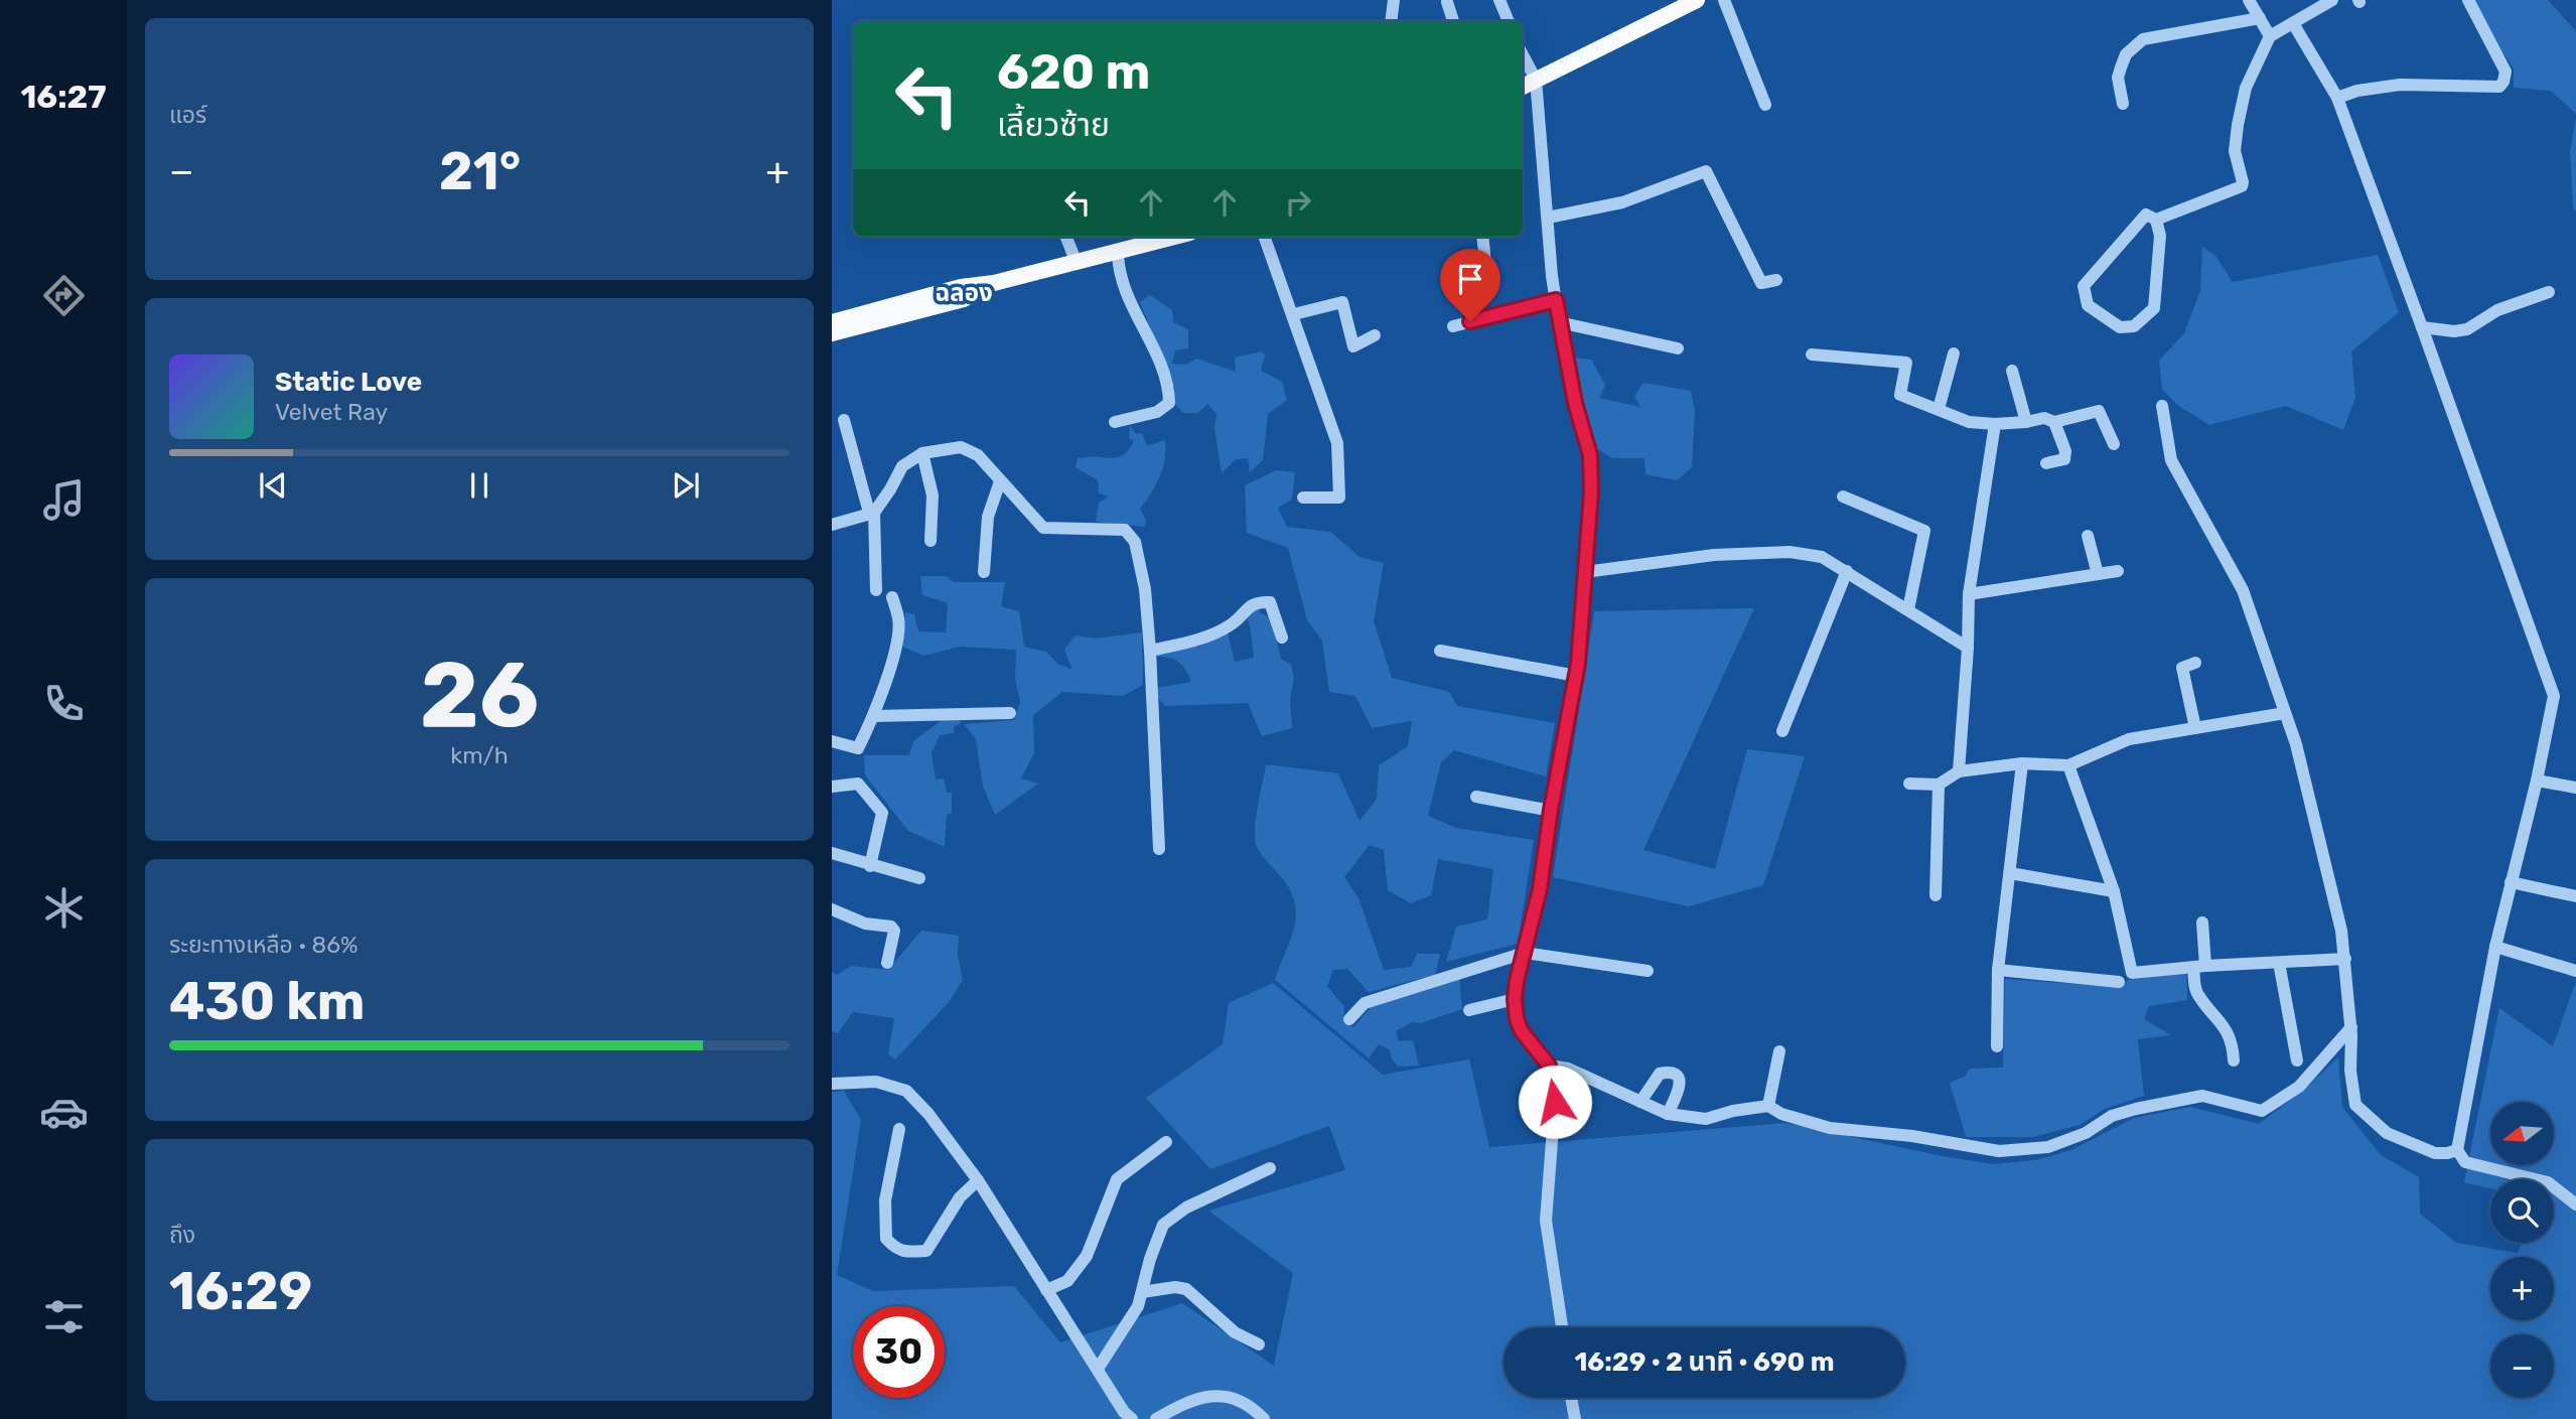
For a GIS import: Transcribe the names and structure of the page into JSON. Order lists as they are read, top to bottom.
{
  "districts": ["ฉลอง"],
  "north": "left",
  "page": {
    "tabs": "16:27",
    "tile": [
      "แอร์",
      ["26", "km/h"],
      ["ระยะทางเหลือ · 86%", "430 km"],
      ["ถึง", "16:29"]
    ],
    "turn": ["620 m", "เลี้ยวซ้าย"],
    "heat": ["−", "21°", "+"],
    "song": ["Static Love", "Velvet Ray"],
    "map_buttons": ["+", "−"],
    "limit": "30",
    "trip": "16:29 · 2 นาที · 690 m"
  }
}
